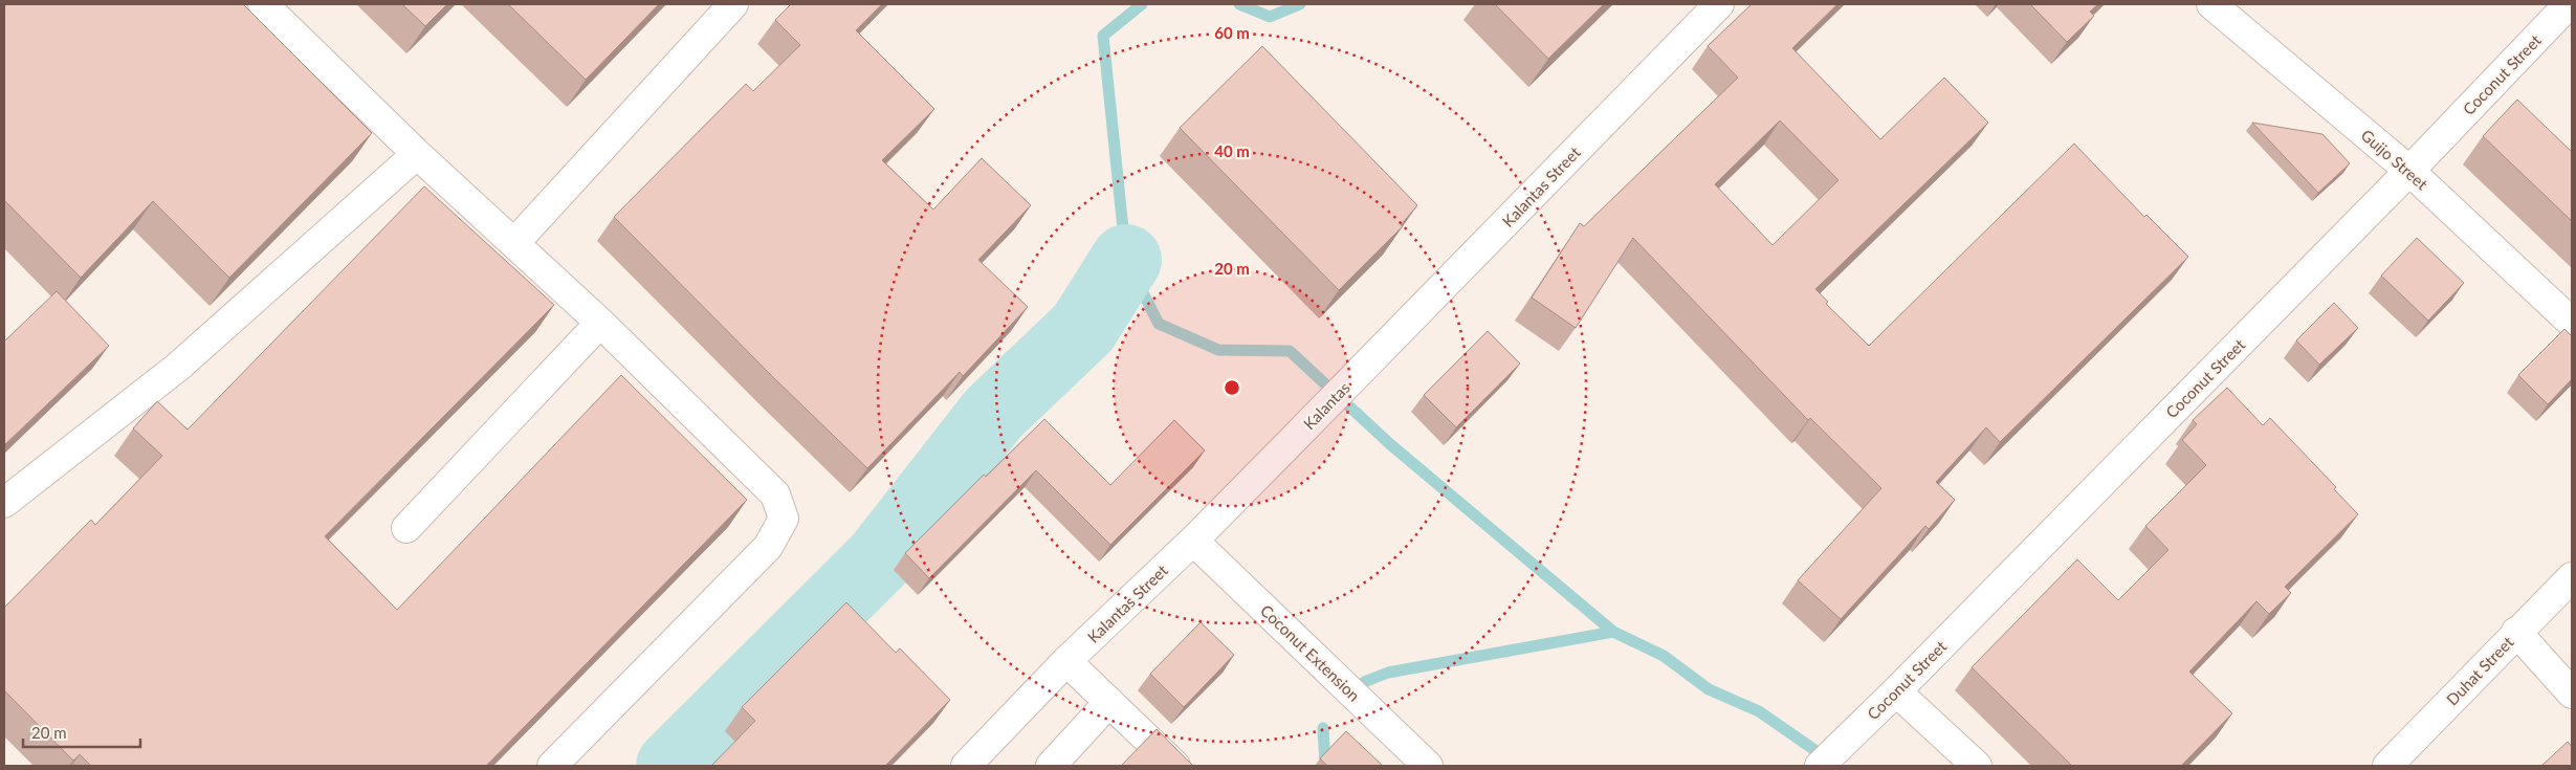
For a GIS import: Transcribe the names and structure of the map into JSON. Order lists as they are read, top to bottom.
{
  "streets": {
    "street": [
      "Coconut Street",
      "Guijo Street",
      "Kalantas Street",
      "Kalantas",
      "Coconut Extension",
      "Duhat Street"
    ]
  },
  "crossings": [
    ["Coconut Street", "Guijo Street"],
    ["Kalantas Street", "Kalantas"],
    ["Kalantas Street", "Coconut Extension"]
  ],
  "scale_bar": "20 m",
  "rings": ["60 m", "40 m", "20 m"]
}
